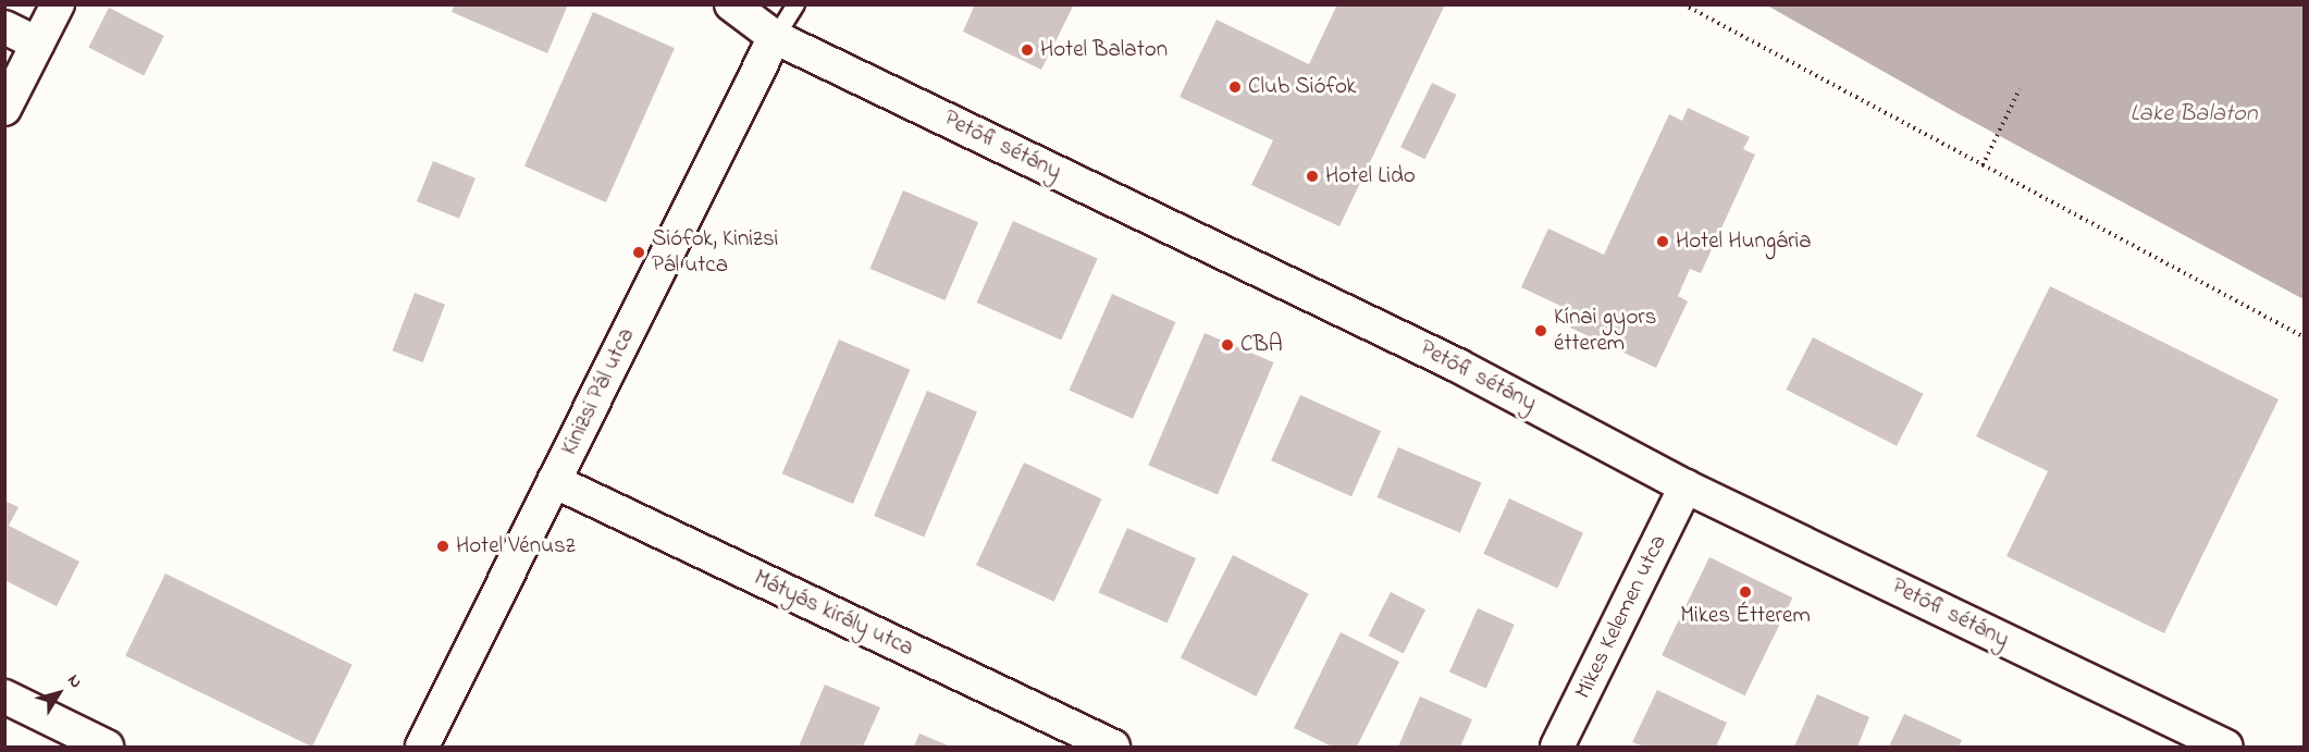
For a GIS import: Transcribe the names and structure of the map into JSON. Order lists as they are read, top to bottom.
{
  "streets": {
    "street": [
      "Petőfi sétány",
      "Kinizsi Pál utca",
      "Mátyás király utca",
      "Mikes Kelemen utca"
    ]
  },
  "crossings": [
    ["Petőfi sétány", "Kinizsi Pál utca"],
    ["Petőfi sétány", "Mikes Kelemen utca"],
    ["Kinizsi Pál utca", "Mátyás király utca"]
  ],
  "water": ["Lake Balaton"],
  "places": [
    "Hotel Balaton",
    "Club Siófok",
    "Hotel Lido",
    "Hotel Hungária",
    "Siófok, Kinizsi Pál utca",
    "Kínai gyors étterem",
    "CBA",
    "Hotel Vénusz",
    "Mikes Étterem"
  ],
  "north": "top right"
}
